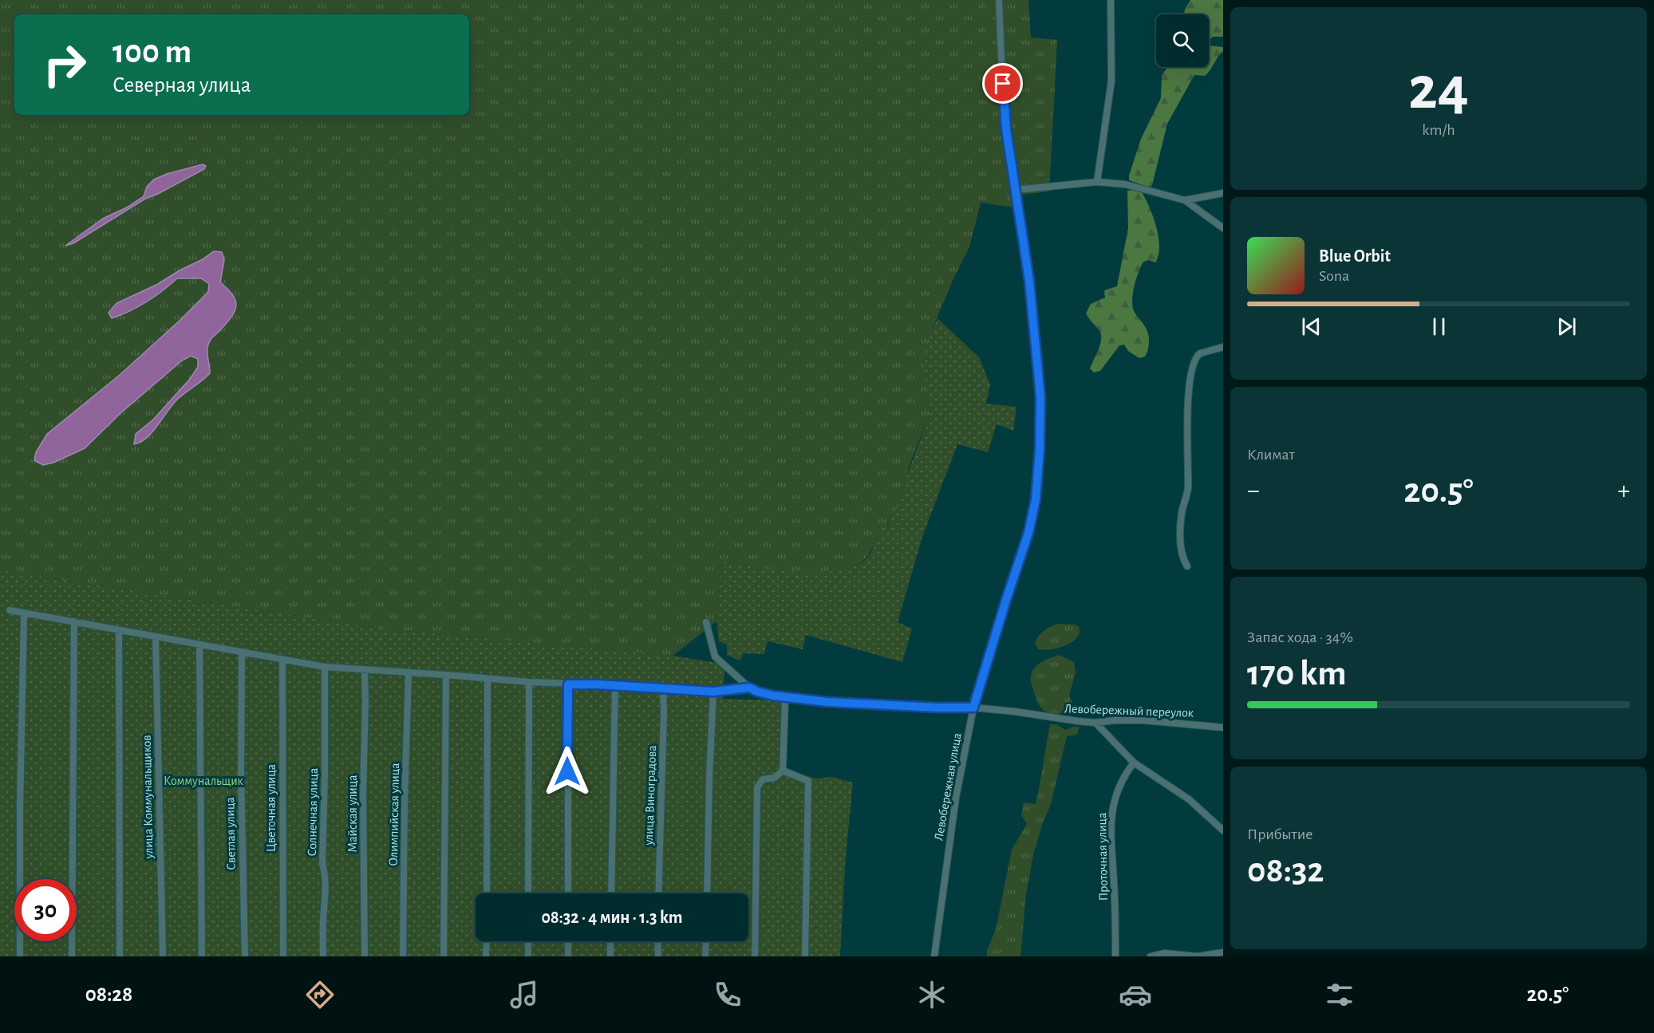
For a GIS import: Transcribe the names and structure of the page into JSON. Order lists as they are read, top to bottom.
{
  "streets": {
    "street": [
      "Левобережный переулок",
      "Левобережная улица",
      "улица Виноградова",
      "улица Коммунальщиков",
      "Цветочная улица",
      "Солнечная улица",
      "Майская улица",
      "Олимпийская улица",
      "Светлая улица",
      "Проточная улица"
    ]
  },
  "crossings": [
    ["Левобережный переулок", "Левобережная улица"]
  ],
  "parks": ["Коммунальщик"],
  "page": {
    "tile": [
      ["24", "km/h"],
      "Климат",
      ["Запас хода · 34%", "170 km"],
      ["Прибытие", "08:32"]
    ],
    "turn": ["100 m", "Северная улица"],
    "song": ["Blue Orbit", "Sona"],
    "heat": ["−", "20.5°", "+"],
    "limit": "30",
    "trip": "08:32 · 4 мин · 1.3 km",
    "tabs": ["08:28", "20.5°"]
  }
}
